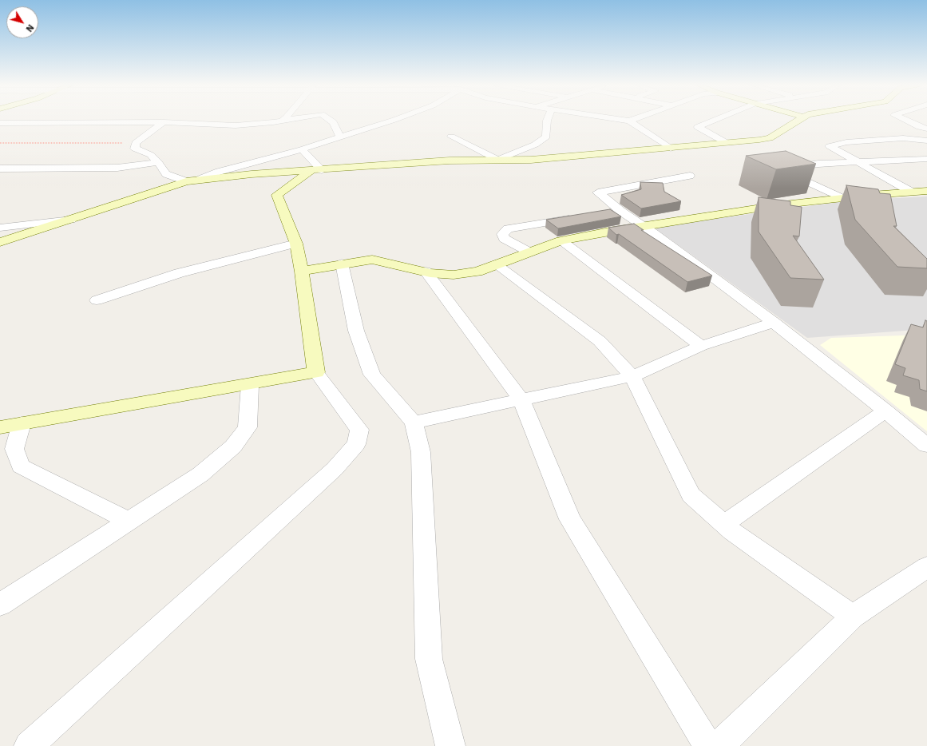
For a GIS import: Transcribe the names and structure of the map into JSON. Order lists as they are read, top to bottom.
{
  "north": "bottom right"
}
